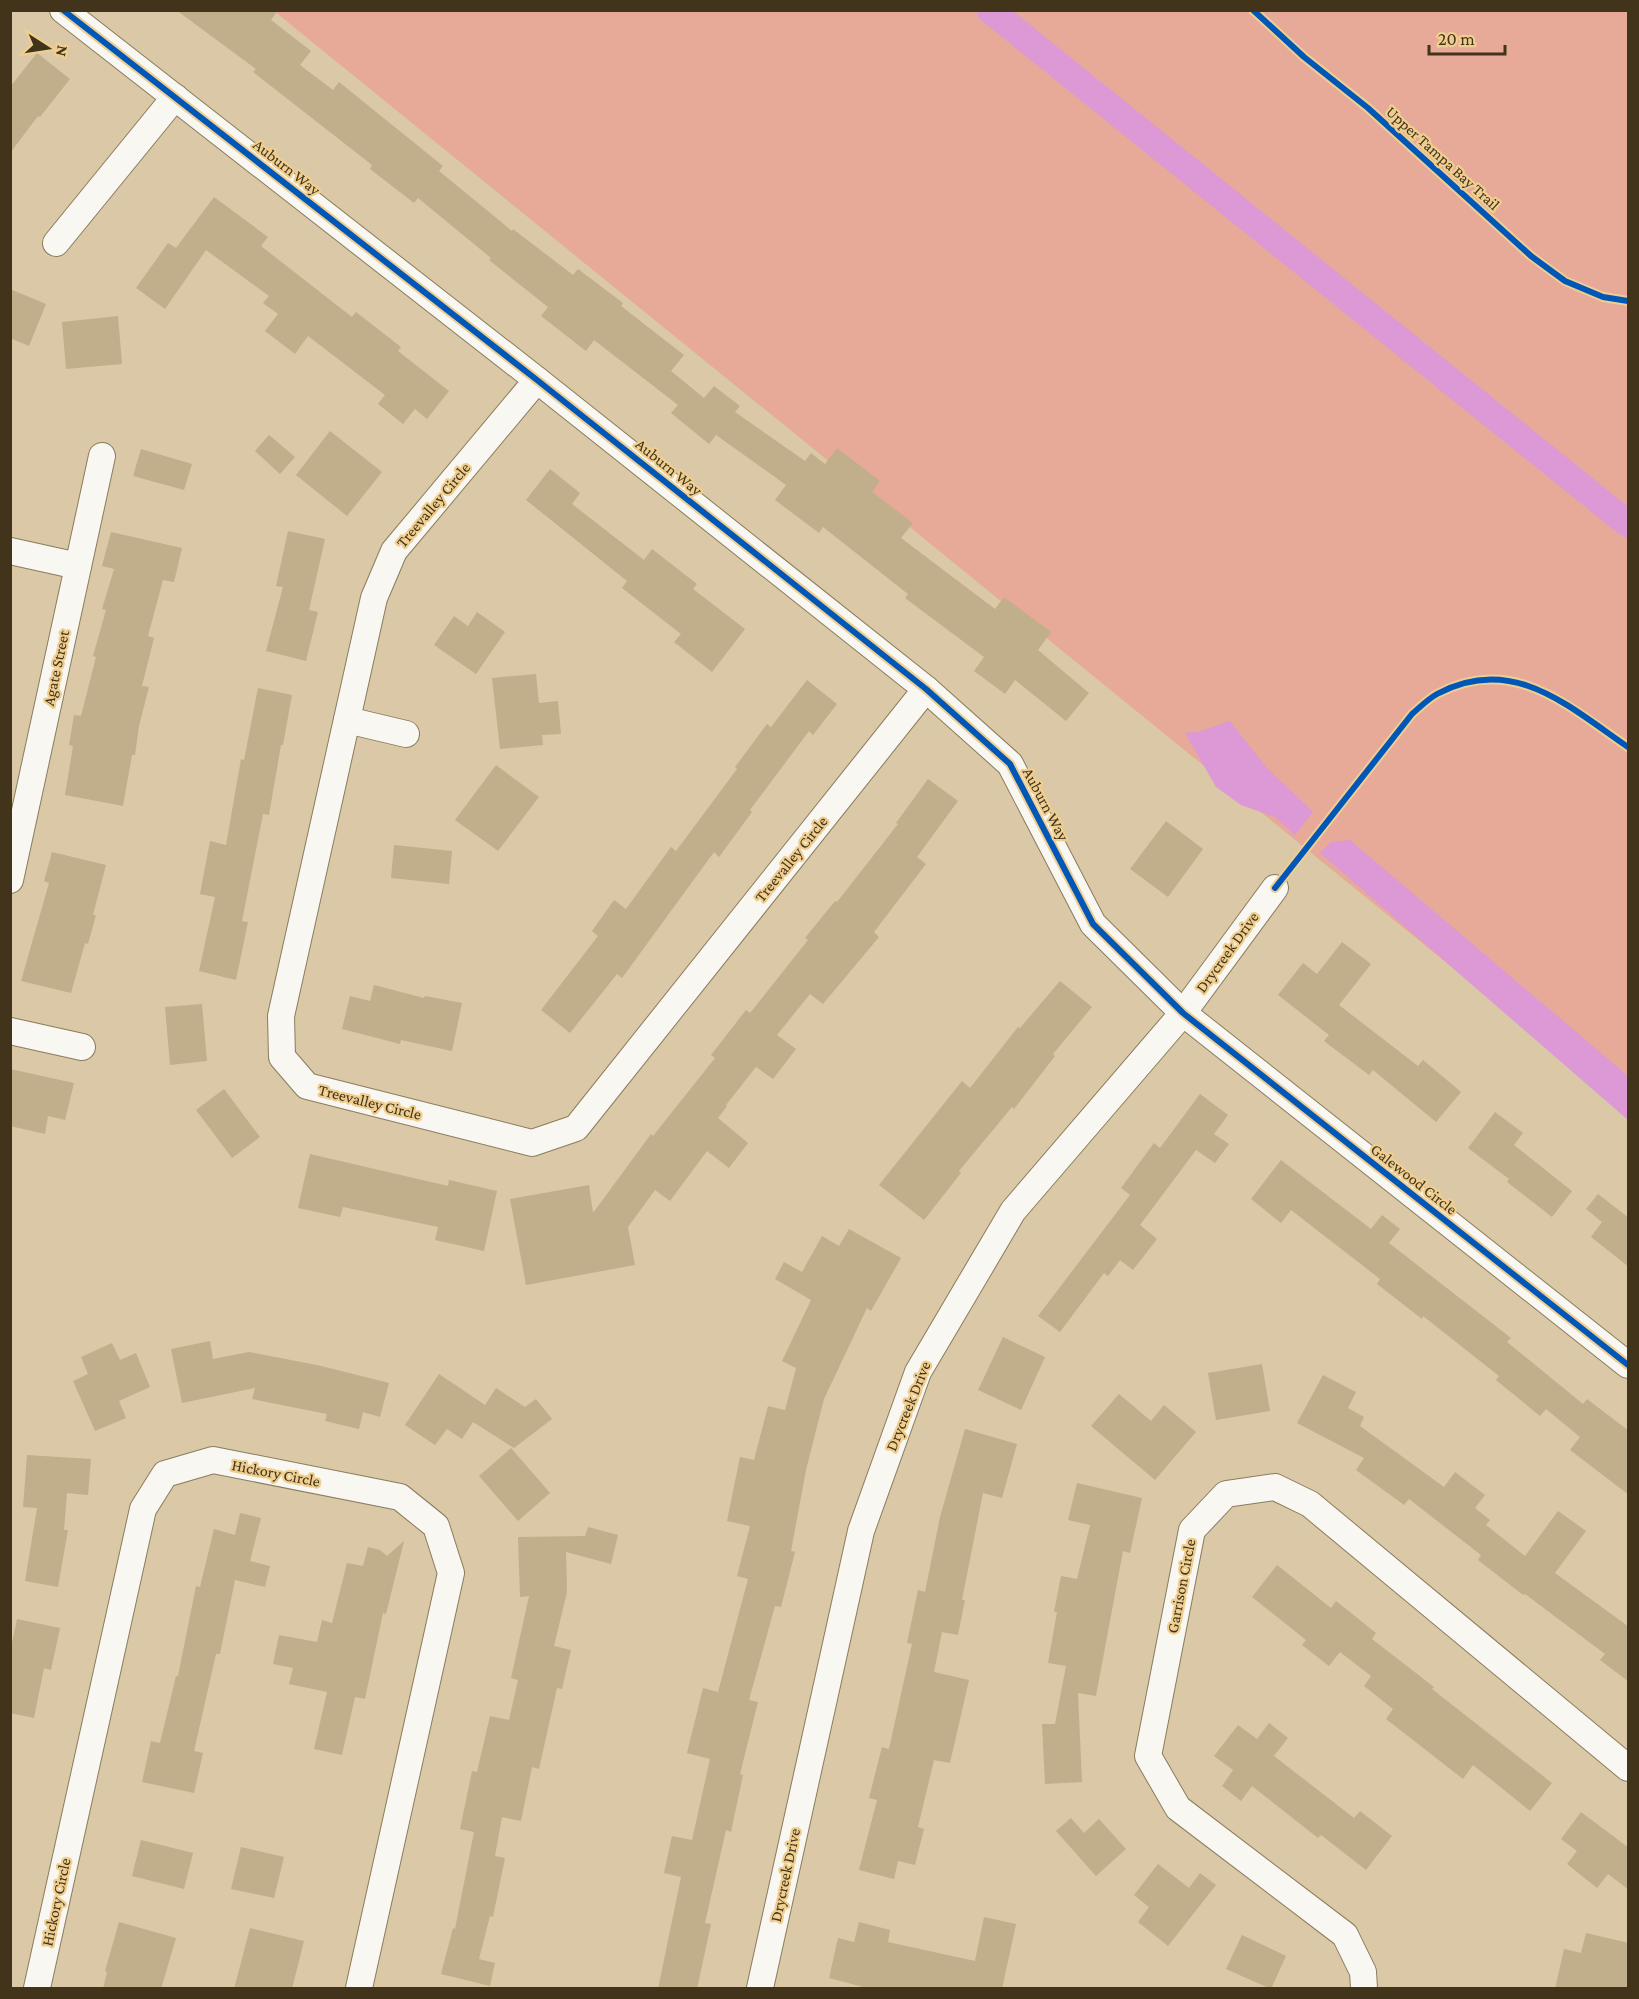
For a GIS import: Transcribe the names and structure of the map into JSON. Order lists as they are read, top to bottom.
{
  "streets": {
    "street": [
      "Auburn Way",
      "Treevalley Circle",
      "Agate Street",
      "Drycreek Drive",
      "Galewood Circle",
      "Hickory Circle",
      "Garrison Circle"
    ],
    "cycle path": ["Upper Tampa Bay Trail"]
  },
  "crossings": [
    ["Auburn Way", "Treevalley Circle"],
    ["Auburn Way", "Drycreek Drive"],
    ["Auburn Way", "Galewood Circle"],
    ["Drycreek Drive", "Galewood Circle"]
  ],
  "scale_bar": "20 m",
  "north": "right"
}
